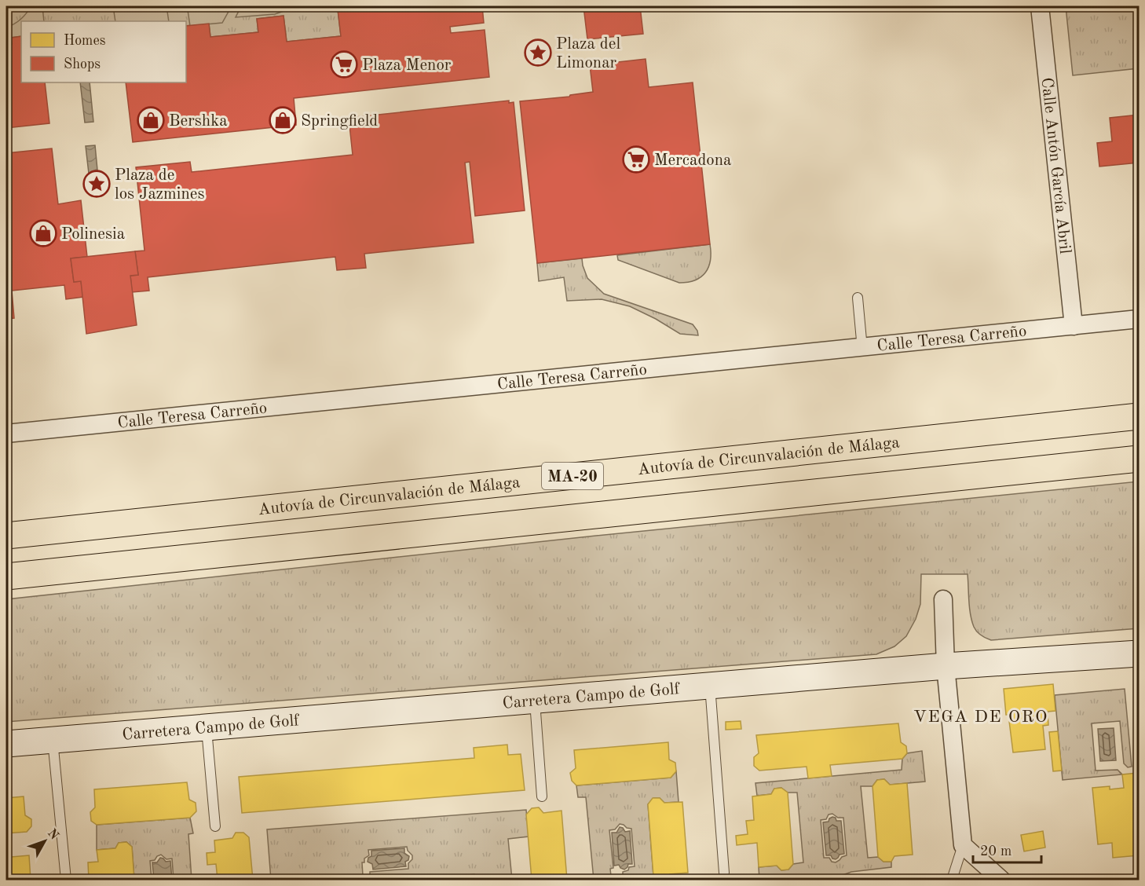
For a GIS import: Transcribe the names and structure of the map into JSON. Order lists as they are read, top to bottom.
{
  "streets": {
    "highway": ["Autovía de Circunvalación de Málaga", "MA-20"],
    "street": ["Calle Antón García Abril", "Calle Teresa Carreño", "Carretera Campo de Golf"]
  },
  "crossings": [
    ["Calle Antón García Abril", "Calle Teresa Carreño"]
  ],
  "districts": ["VEGA DE ORO"],
  "places": {
    "place": ["Plaza del Limonar", "Plaza de los Jazmines"],
    "supermarket": ["Plaza Menor", "Mercadona"],
    "shop": ["Bershka", "Springfield", "Polinesia"]
  },
  "legend": ["Homes", "Shops"],
  "scale_bar": "20 m",
  "north": "top right"
}
